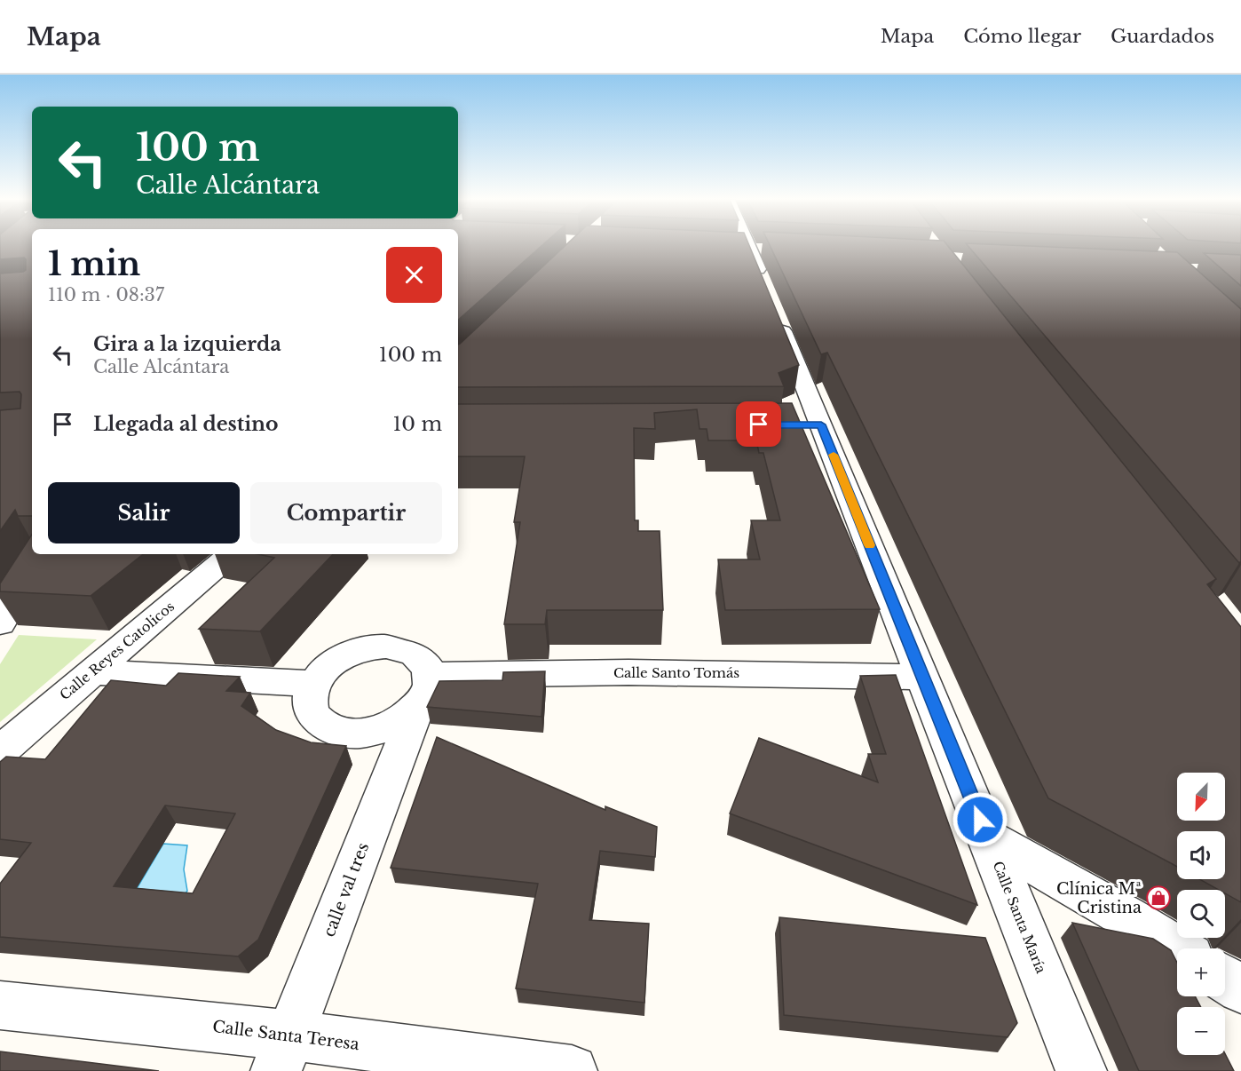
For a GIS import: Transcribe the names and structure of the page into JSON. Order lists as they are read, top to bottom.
{
  "streets": {
    "street": [
      "Calle Reyes Catolicos",
      "Calle Santo Tomás",
      "calle val tres",
      "Calle Santa María",
      "Calle Santa Teresa"
    ]
  },
  "crossings": [
    ["Calle Santo Tomás", "calle val tres"],
    ["Calle Santo Tomás", "Calle Santa María"],
    ["calle val tres", "Calle Santa Teresa"]
  ],
  "places": {
    "shop": ["Clínica Mª Cristina"]
  },
  "north": "bottom left",
  "page": {
    "header": "Mapa",
    "nav": ["Mapa", "Cómo llegar", "Guardados"],
    "turn": ["100 m", "Calle Alcántara"],
    "heading": ["1 min", "110 m · 08:37"],
    "list": [
      {
        "name": "Gira a la izquierda",
        "note": "Calle Alcántara",
        "value": "100 m"
      },
      {
        "name": "Llegada al destino",
        "value": "10 m"
      }
    ],
    "buttons": ["Salir", "Compartir"],
    "map_buttons": ["+", "−"]
  }
}
